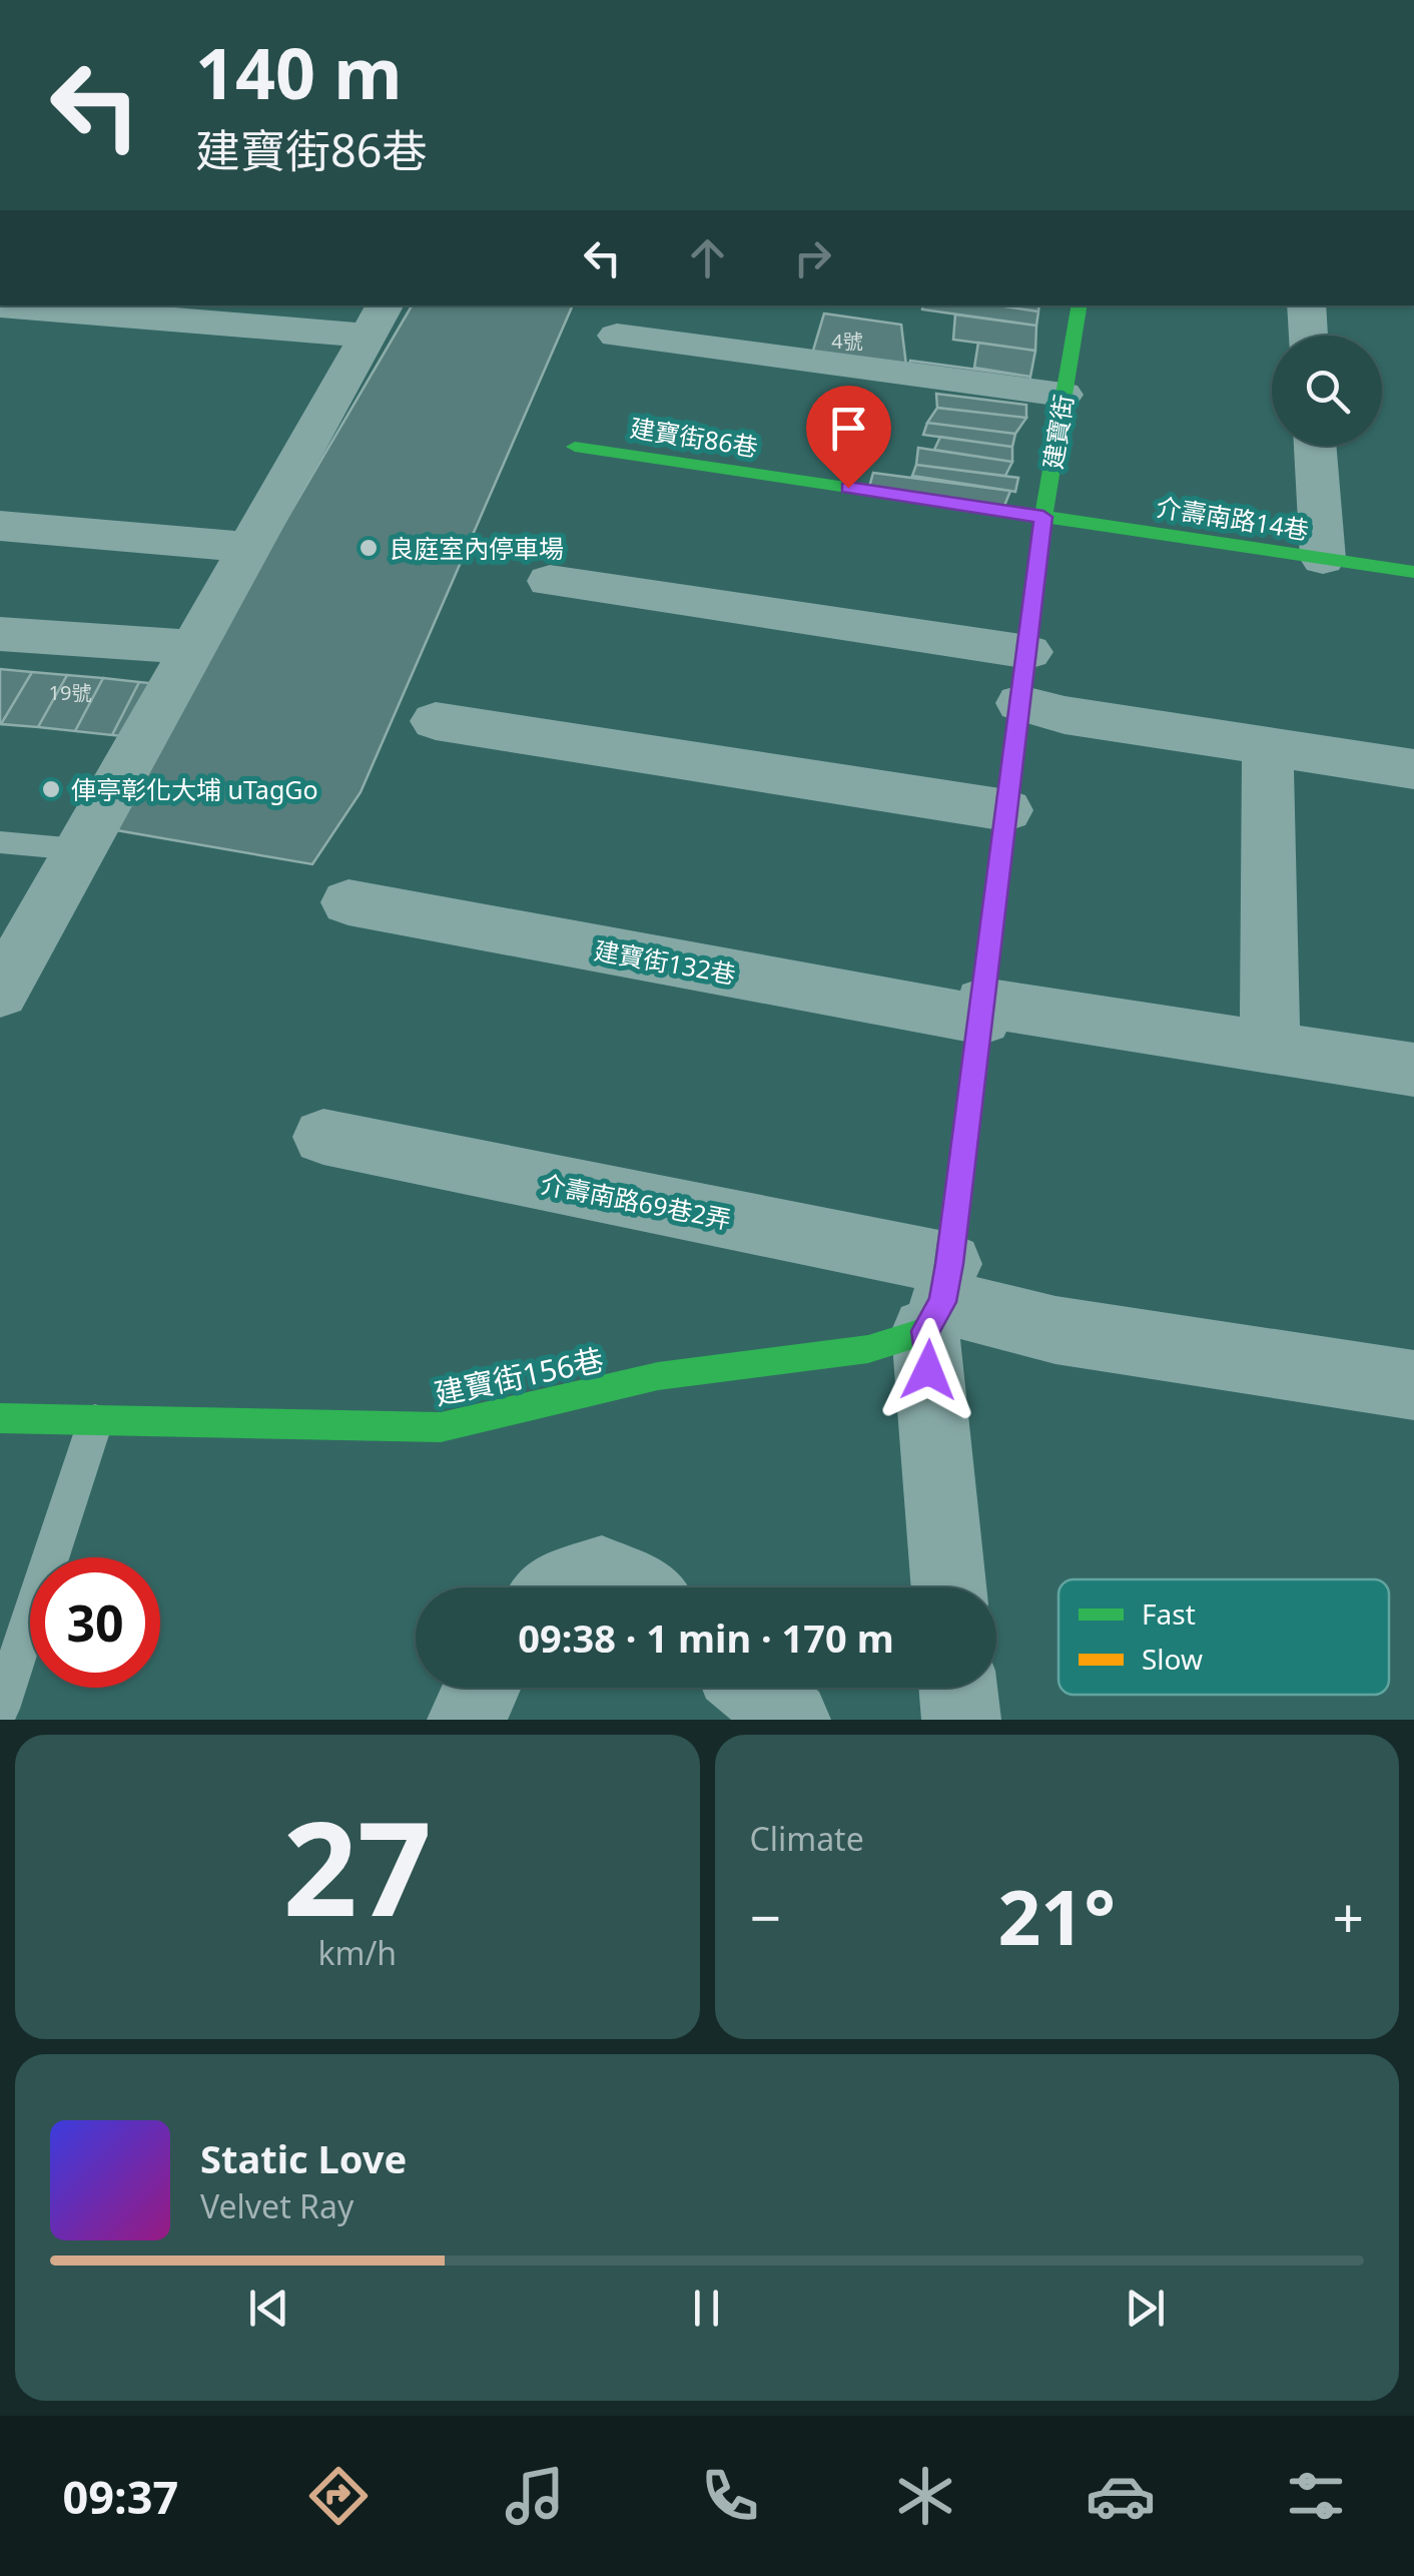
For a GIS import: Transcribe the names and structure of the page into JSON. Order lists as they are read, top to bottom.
{
  "streets": {
    "street": [
      "建寶街",
      "建寶街86巷",
      "介壽南路14巷",
      "建寶街132巷",
      "介壽南路69巷2弄",
      "建寶街156巷"
    ]
  },
  "crossings": [
    ["建寶街", "建寶街86巷"],
    ["建寶街", "介壽南路14巷"],
    ["建寶街", "建寶街132巷"],
    ["建寶街", "介壽南路69巷2弄"],
    ["建寶街", "建寶街156巷"],
    ["建寶街86巷", "介壽南路14巷"],
    ["介壽南路69巷2弄", "建寶街156巷"]
  ],
  "places": ["良庭室內停車場", "俥亭彰化大埔 uTagGo"],
  "house_numbers": ["4號", "19號"],
  "legend": ["Fast", "Slow"],
  "page": {
    "turn": ["140 m", "建寶街86巷"],
    "limit": "30",
    "trip": "09:38 · 1 min · 170 m",
    "tile": [
      ["27", "km/h"],
      "Climate"
    ],
    "heat": ["−", "21°", "+"],
    "song": ["Static Love", "Velvet Ray"],
    "tabs": "09:37"
  }
}
